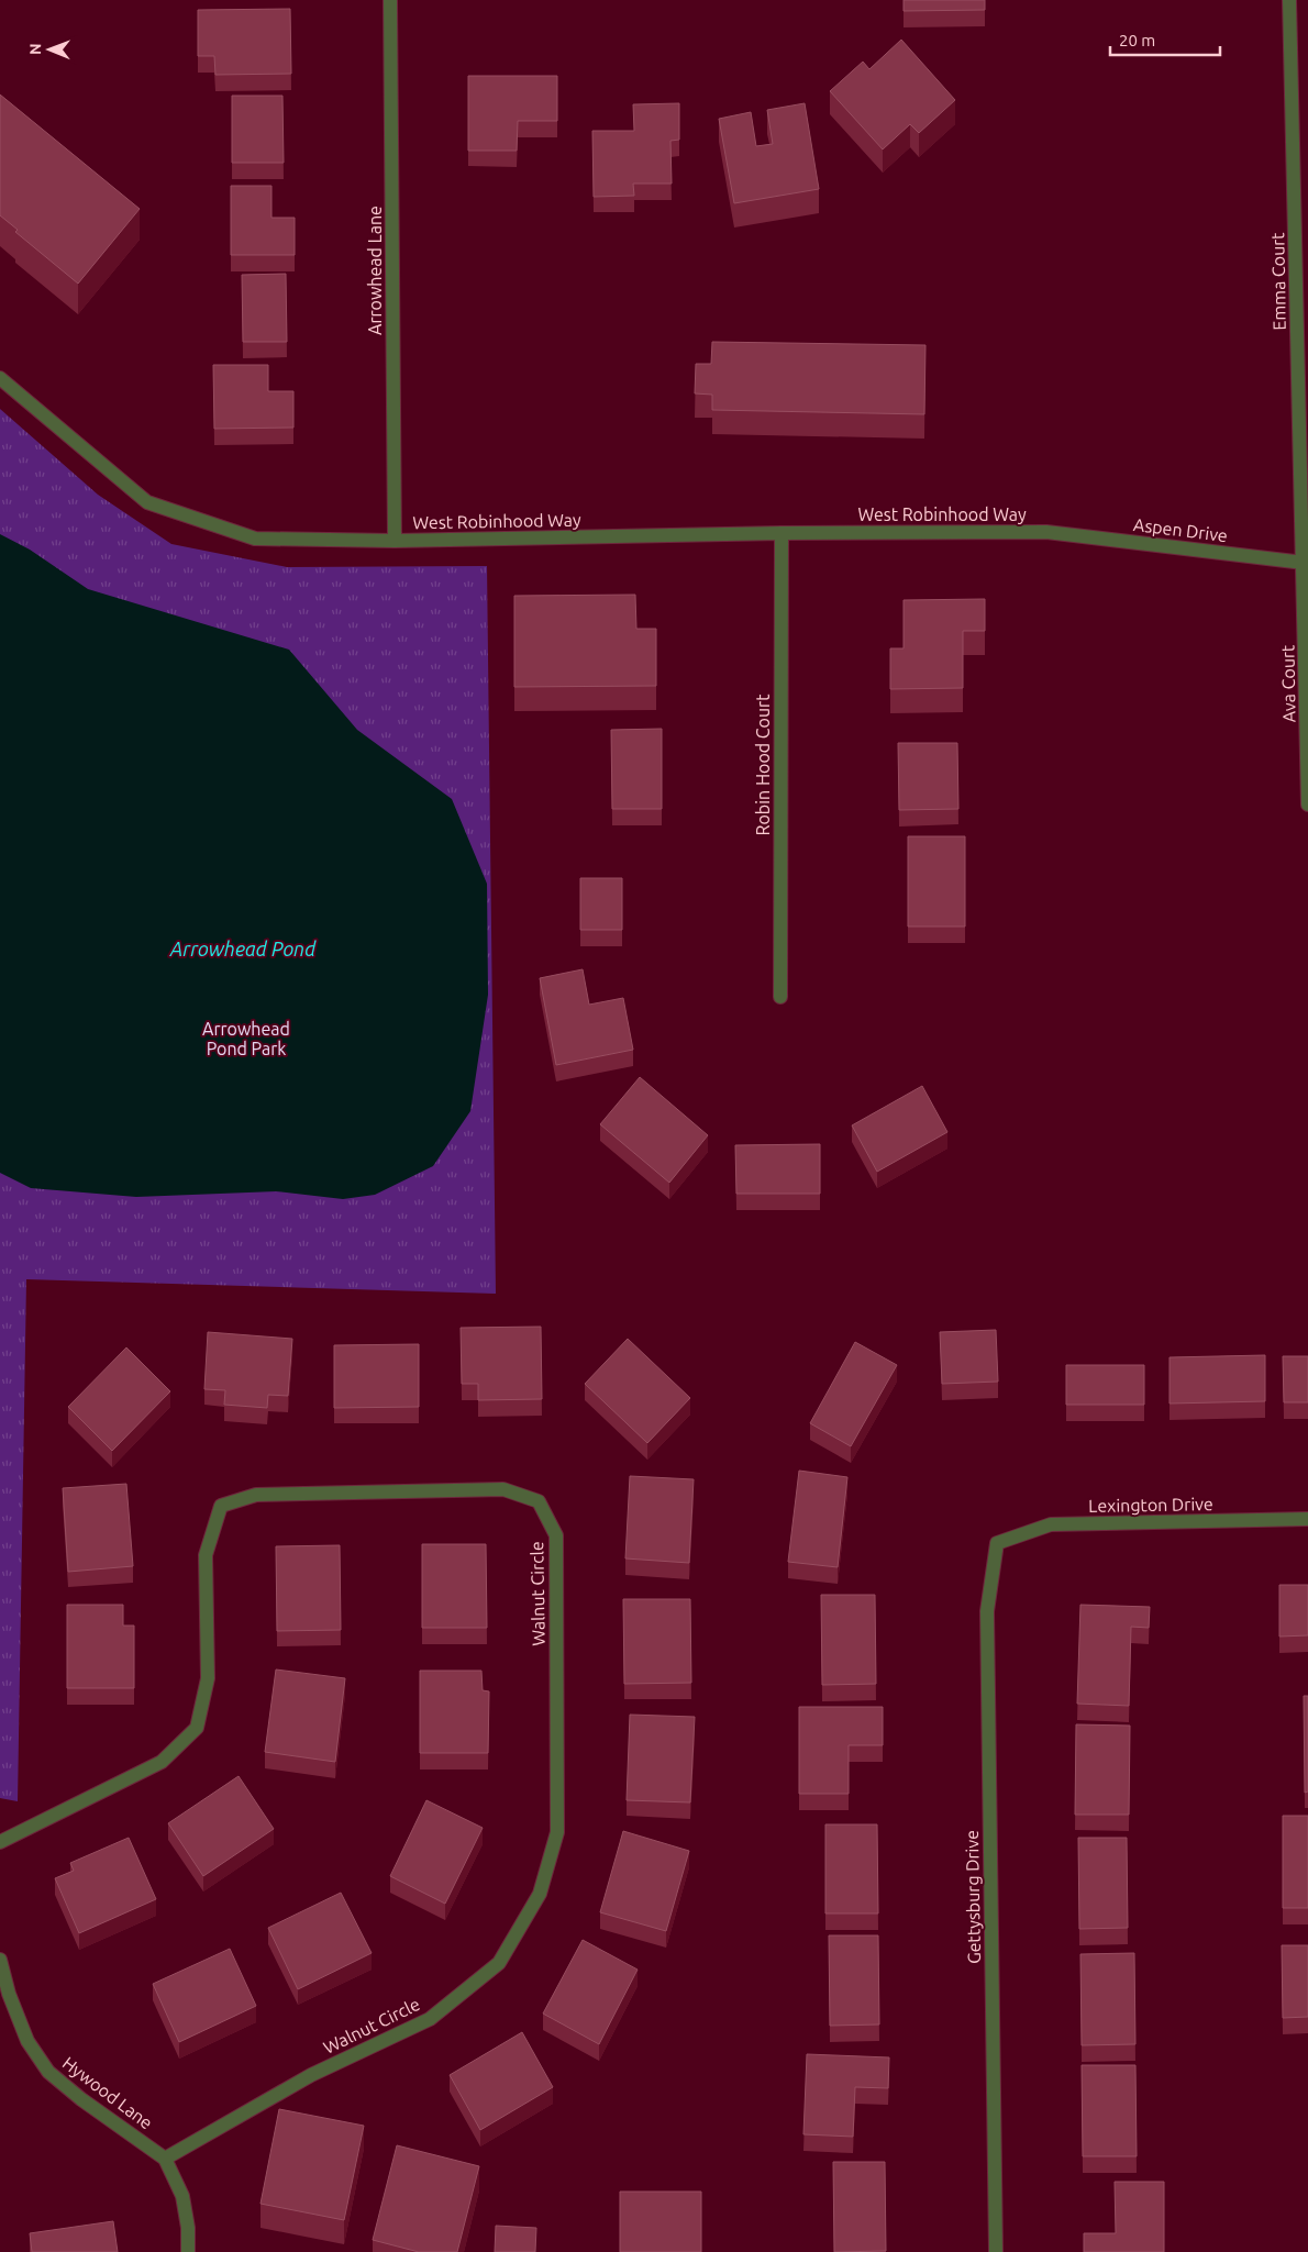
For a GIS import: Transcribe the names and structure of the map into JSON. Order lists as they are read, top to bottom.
{
  "streets": {
    "street": [
      "Arrowhead Lane",
      "Emma Court",
      "West Robinhood Way",
      "Aspen Drive",
      "Ava Court",
      "Robin Hood Court",
      "Lexington Drive",
      "Walnut Circle",
      "Gettysburg Drive",
      "Hywood Lane"
    ]
  },
  "crossings": [
    ["Arrowhead Lane", "West Robinhood Way"],
    ["Emma Court", "Aspen Drive"],
    ["Emma Court", "Ava Court"],
    ["West Robinhood Way", "Aspen Drive"],
    ["West Robinhood Way", "Robin Hood Court"],
    ["Aspen Drive", "Ava Court"],
    ["Lexington Drive", "Gettysburg Drive"],
    ["Walnut Circle", "Hywood Lane"]
  ],
  "water": ["Arrowhead Pond"],
  "parks": ["Arrowhead Pond Park"],
  "scale_bar": "20 m",
  "north": "left"
}
